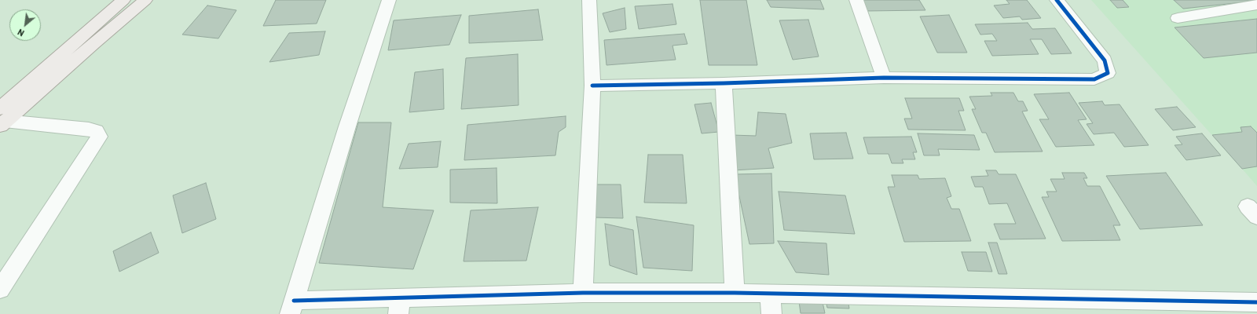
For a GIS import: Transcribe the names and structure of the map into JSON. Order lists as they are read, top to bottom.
{
  "north": "bottom left"
}
